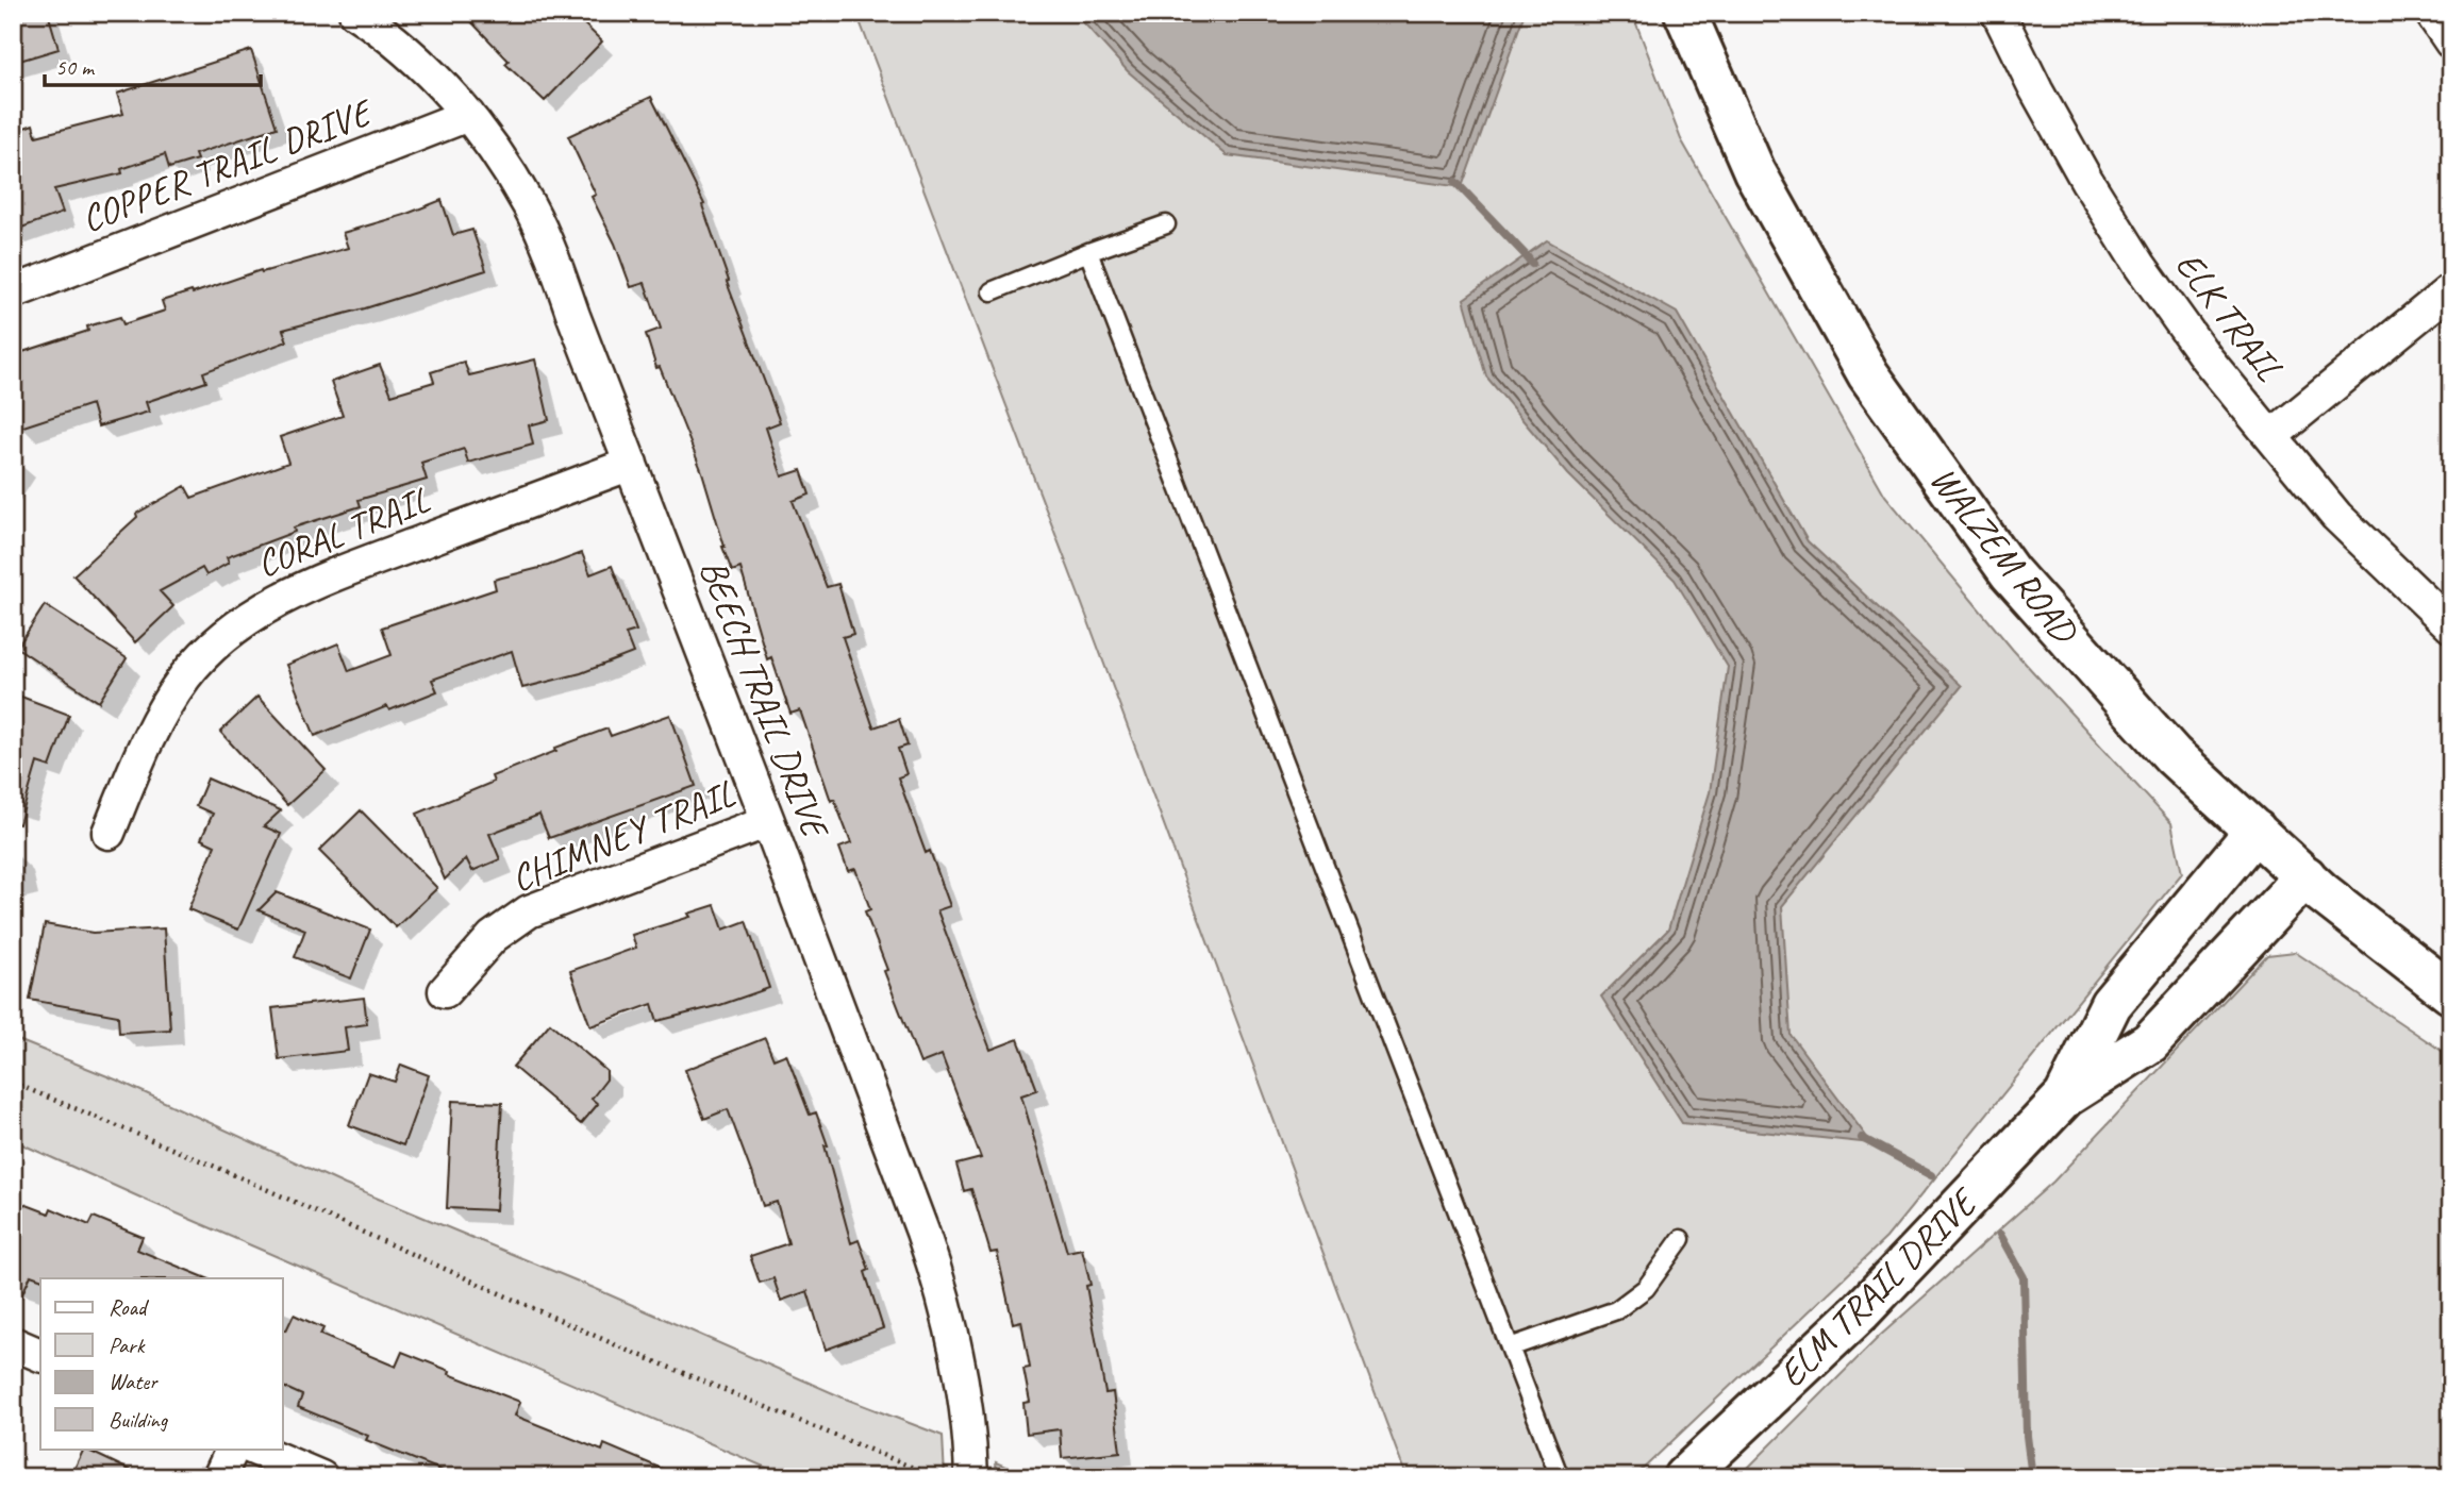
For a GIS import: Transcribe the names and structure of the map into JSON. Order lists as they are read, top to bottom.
{
  "streets": {
    "main road": ["WALZEM ROAD", "ELM TRAIL DRIVE"],
    "street": [
      "COPPER TRAIL DRIVE",
      "ELK TRAIL",
      "CORAL TRAIL",
      "BEECH TRAIL DRIVE",
      "CHIMNEY TRAIL"
    ]
  },
  "crossings": [
    ["COPPER TRAIL DRIVE", "BEECH TRAIL DRIVE"],
    ["CORAL TRAIL", "BEECH TRAIL DRIVE"],
    ["WALZEM ROAD", "ELM TRAIL DRIVE"],
    ["BEECH TRAIL DRIVE", "CHIMNEY TRAIL"]
  ],
  "legend": [
    "Road",
    "Park",
    "Water",
    "Building"
  ],
  "scale_bar": "50 m"
}
